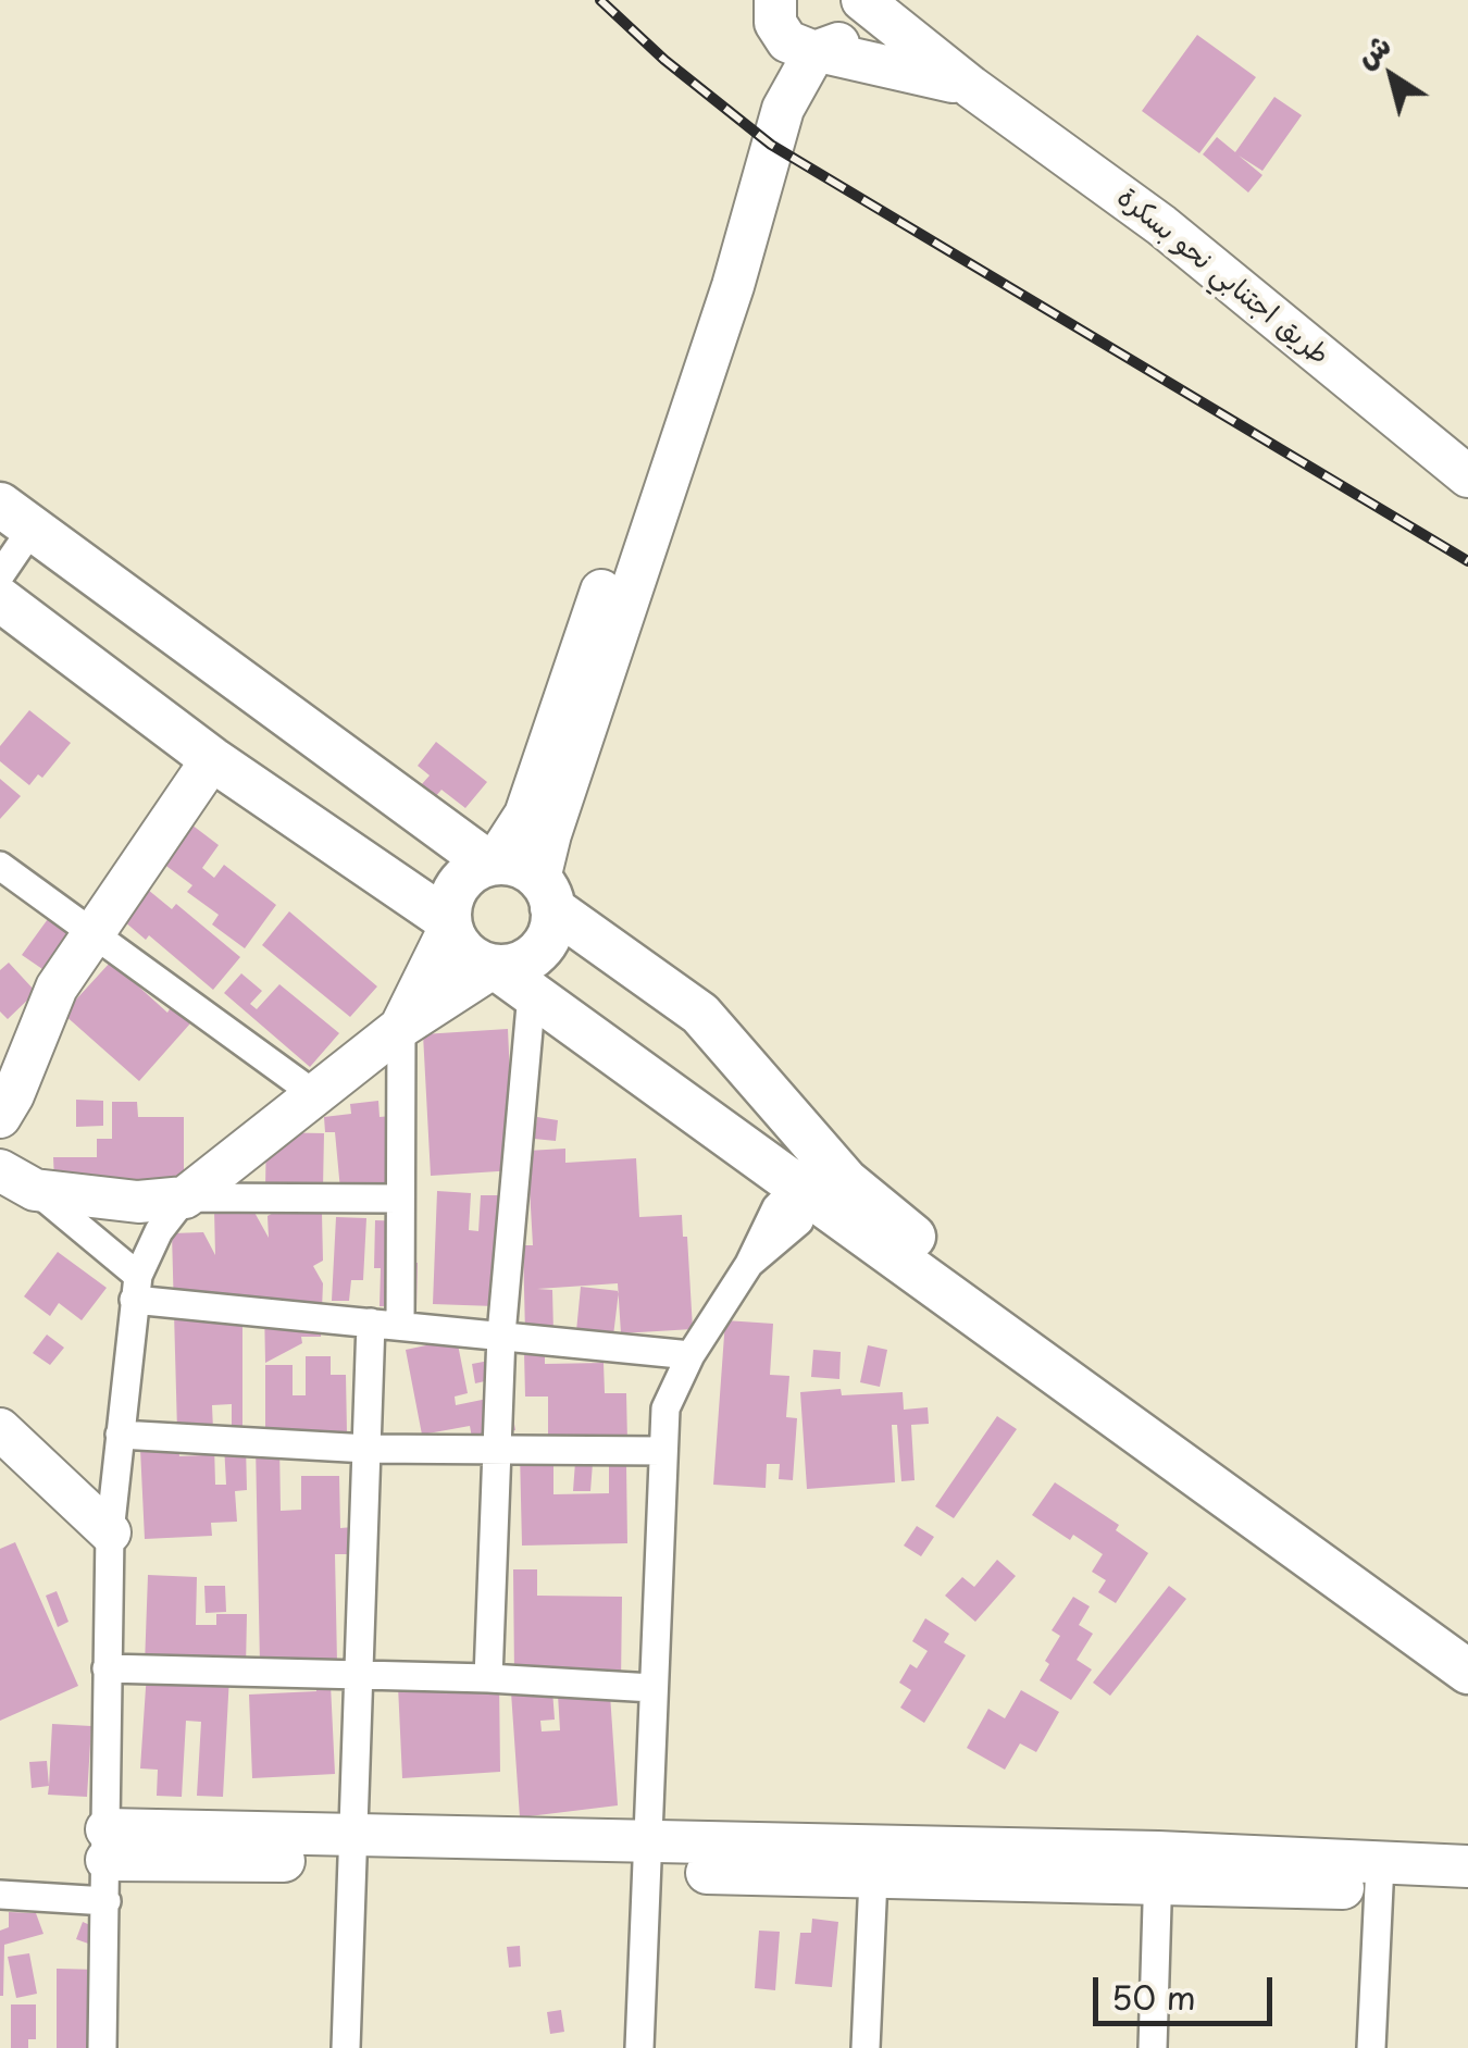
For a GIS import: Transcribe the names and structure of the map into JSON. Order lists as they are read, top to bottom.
{
  "streets": {
    "street": ["طريق اجتنابي نحو بسكرة"]
  },
  "scale_bar": "50 m",
  "north": "top left"
}
